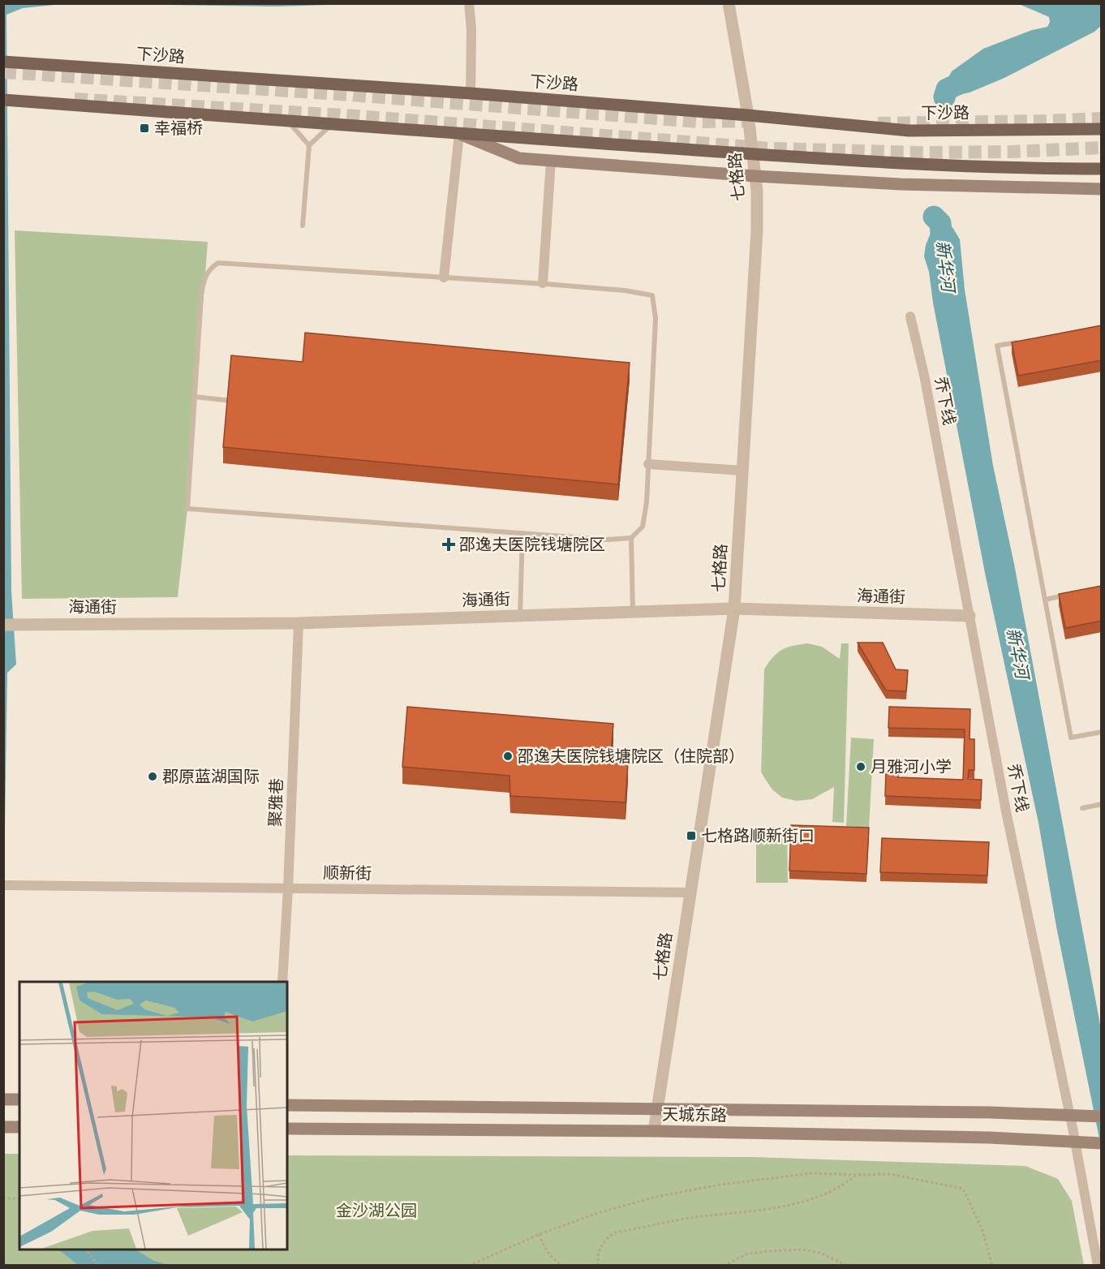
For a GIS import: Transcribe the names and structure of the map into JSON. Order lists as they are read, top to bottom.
{
  "streets": {
    "main road": ["下沙路", "天城东路"],
    "street": [
      "七格路",
      "乔下线",
      "海通街",
      "聚雅巷",
      "顺新街"
    ]
  },
  "crossings": [
    ["下沙路", "七格路"],
    ["七格路", "海通街"],
    ["七格路", "顺新街"],
    ["七格路", "天城东路"],
    ["乔下线", "海通街"],
    ["乔下线", "天城东路"],
    ["海通街", "聚雅巷"],
    ["聚雅巷", "顺新街"]
  ],
  "water": ["新华河"],
  "parks": ["金沙湖公园"],
  "places": {
    "transit": ["幸福桥", "七格路顺新街口"],
    "health": ["邵逸夫医院钱塘院区"],
    "other": ["邵逸夫医院钱塘院区（住院部）", "月雅河小学", "郡原蓝湖国际"]
  }
}
